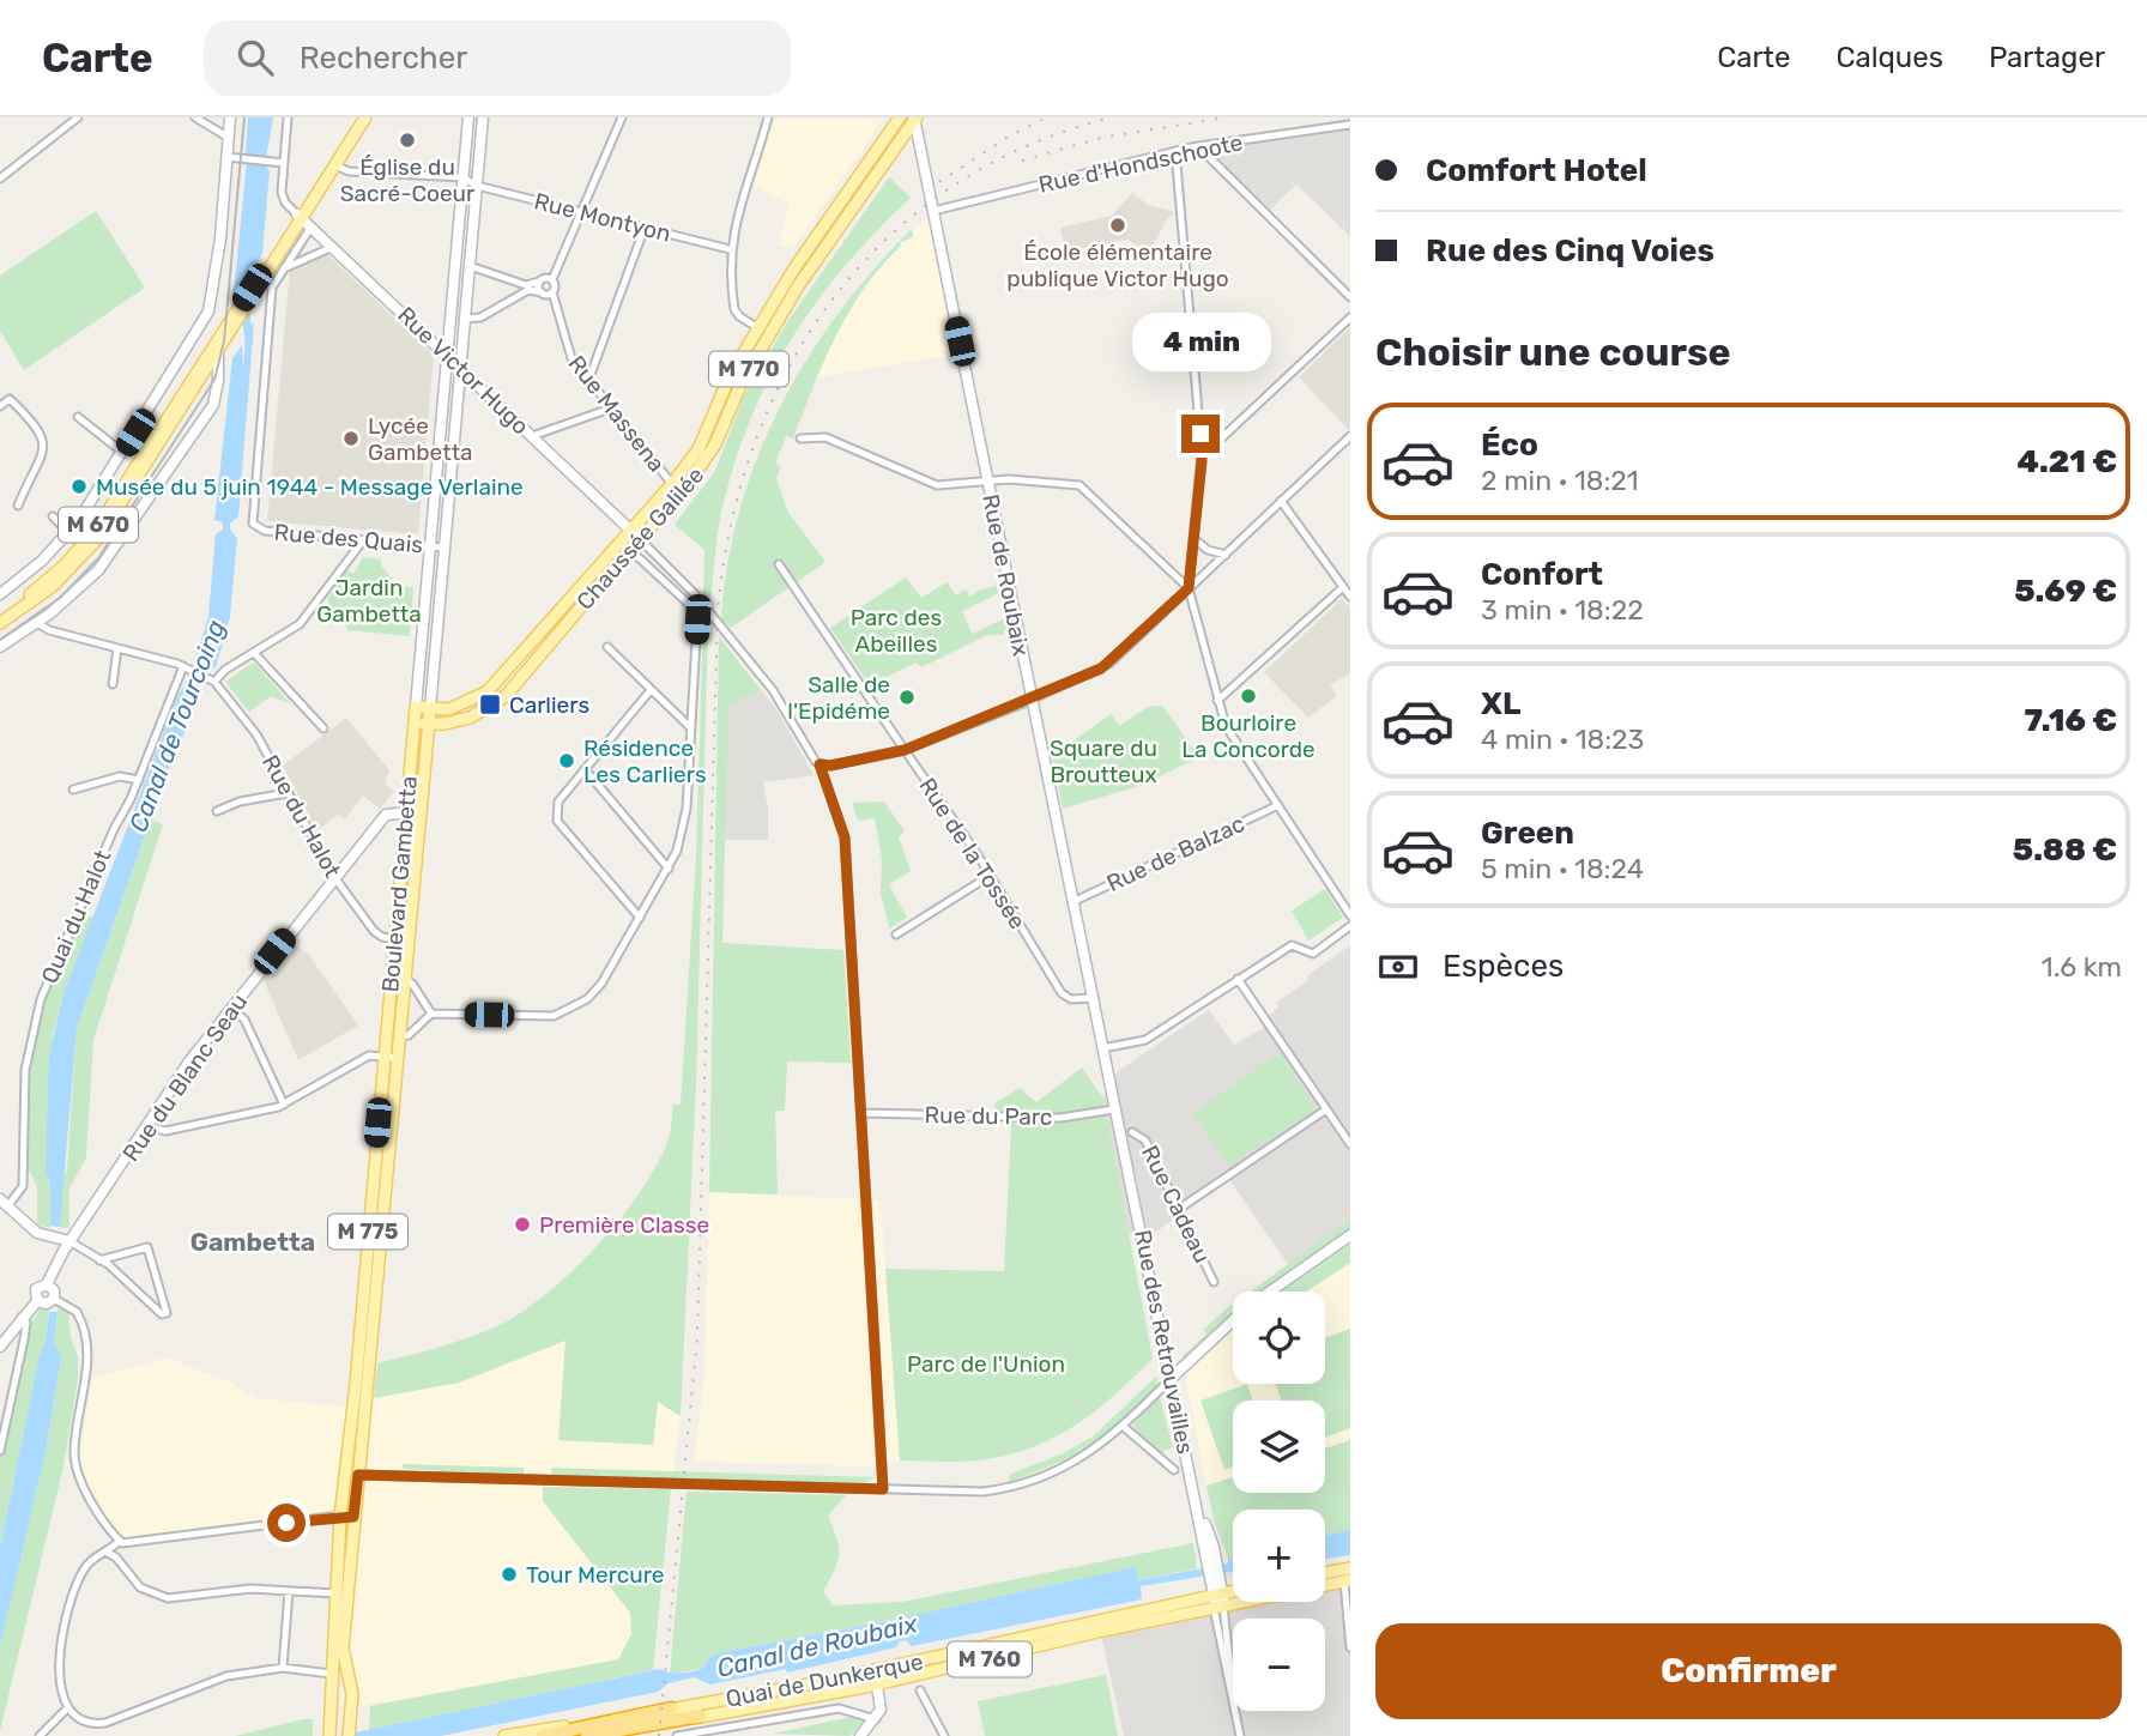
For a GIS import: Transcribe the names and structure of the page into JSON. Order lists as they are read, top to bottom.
{
  "streets": {
    "main road": [
      "M 770",
      "M 670",
      "Chaussée Galilée",
      "Boulevard Gambetta",
      "M 775",
      "M 760",
      "Quai de Dunkerque"
    ],
    "street": [
      "Rue d'Hondschoote",
      "Rue Montyon",
      "Rue Victor Hugo",
      "Rue Massena",
      "Rue des Quais",
      "Rue de Roubaix",
      "Rue du Halot",
      "Rue de la Tossée",
      "Rue de Balzac",
      "Quai du Halot",
      "Rue du Blanc Seau",
      "Rue du Parc",
      "Rue Cadeau",
      "Rue des Retrouvailles"
    ]
  },
  "crossings": [
    ["Rue d'Hondschoote", "Rue de Roubaix"],
    ["Rue Montyon", "Boulevard Gambetta"],
    ["Rue Victor Hugo", "M 670"],
    ["Rue Victor Hugo", "Chaussée Galilée"],
    ["Rue Victor Hugo", "Boulevard Gambetta"],
    ["Rue Massena", "Chaussée Galilée"],
    ["Rue des Quais", "Boulevard Gambetta"],
    ["Chaussée Galilée", "Rue de Roubaix"],
    ["Chaussée Galilée", "Boulevard Gambetta"],
    ["Rue de Roubaix", "Rue de la Tossée"],
    ["Rue de Roubaix", "Rue de Balzac"],
    ["Rue de Roubaix", "Rue du Parc"],
    ["Rue de Roubaix", "Rue des Retrouvailles"],
    ["Rue du Halot", "Boulevard Gambetta"],
    ["Rue du Halot", "Quai du Halot"],
    ["Rue du Halot", "Rue du Blanc Seau"],
    ["Boulevard Gambetta", "Rue du Blanc Seau"],
    ["Boulevard Gambetta", "M 775"],
    ["Rue des Retrouvailles", "M 760"],
    ["Rue des Retrouvailles", "Quai de Dunkerque"],
    ["M 760", "Quai de Dunkerque"]
  ],
  "districts": ["Gambetta"],
  "water": ["Canal de Tourcoing", "Canal de Roubaix"],
  "parks": [
    "Jardin Gambetta",
    "Parc des Abeilles",
    "Square du Broutteux",
    "Parc de l'Union"
  ],
  "places": {
    "other": [
      "Église du Sacré-Coeur",
      "École élémentaire publique Victor Hugo",
      "Lycée Gambetta",
      "Musée du 5 juin 1944 - Message Verlaine",
      "Bourloire La Concorde",
      "Salle de l'Epidéme",
      "Résidence Les Carliers",
      "Première Classe",
      "Tour Mercure"
    ],
    "transit": ["Carliers"]
  },
  "page": {
    "header": "Carte",
    "search": "Rechercher",
    "nav": ["Carte", "Calques", "Partager"],
    "banner": ["Comfort Hotel", "Rue des Cinq Voies"],
    "heading": "Choisir une course",
    "bubble": "4 min",
    "list": [
      {
        "name": "Éco",
        "note": "2 min · 18:21",
        "value": "4.21 €"
      },
      {
        "name": "Confort",
        "note": "3 min · 18:22",
        "value": "5.69 €"
      },
      {
        "name": "XL",
        "note": "4 min · 18:23",
        "value": "7.16 €"
      },
      {
        "name": "Green",
        "note": "5 min · 18:24",
        "value": "5.88 €"
      }
    ],
    "pay": ["Espèces", "1.6 km"],
    "map_buttons": ["+", "−"],
    "buttons": "Confirmer"
  }
}
